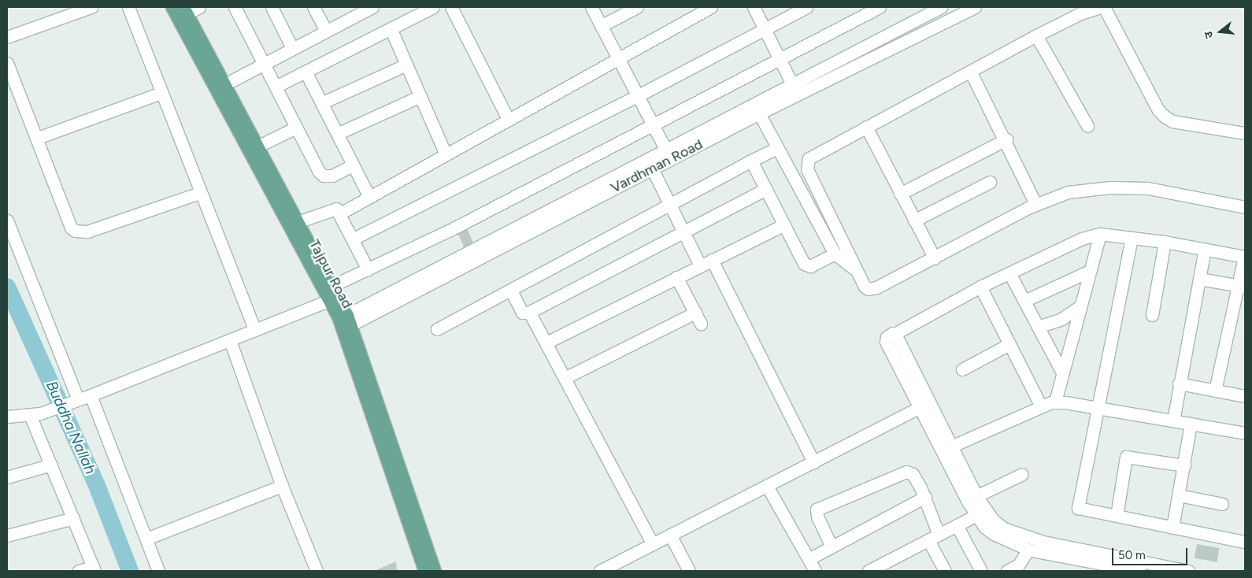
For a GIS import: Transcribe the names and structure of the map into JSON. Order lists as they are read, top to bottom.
{
  "streets": {
    "main road": ["Tajpur Road"],
    "street": ["Vardhman Road"]
  },
  "crossings": [
    ["Vardhman Road", "Tajpur Road"]
  ],
  "water": ["Buddha Nallah"],
  "scale_bar": "50 m",
  "north": "left"
}
